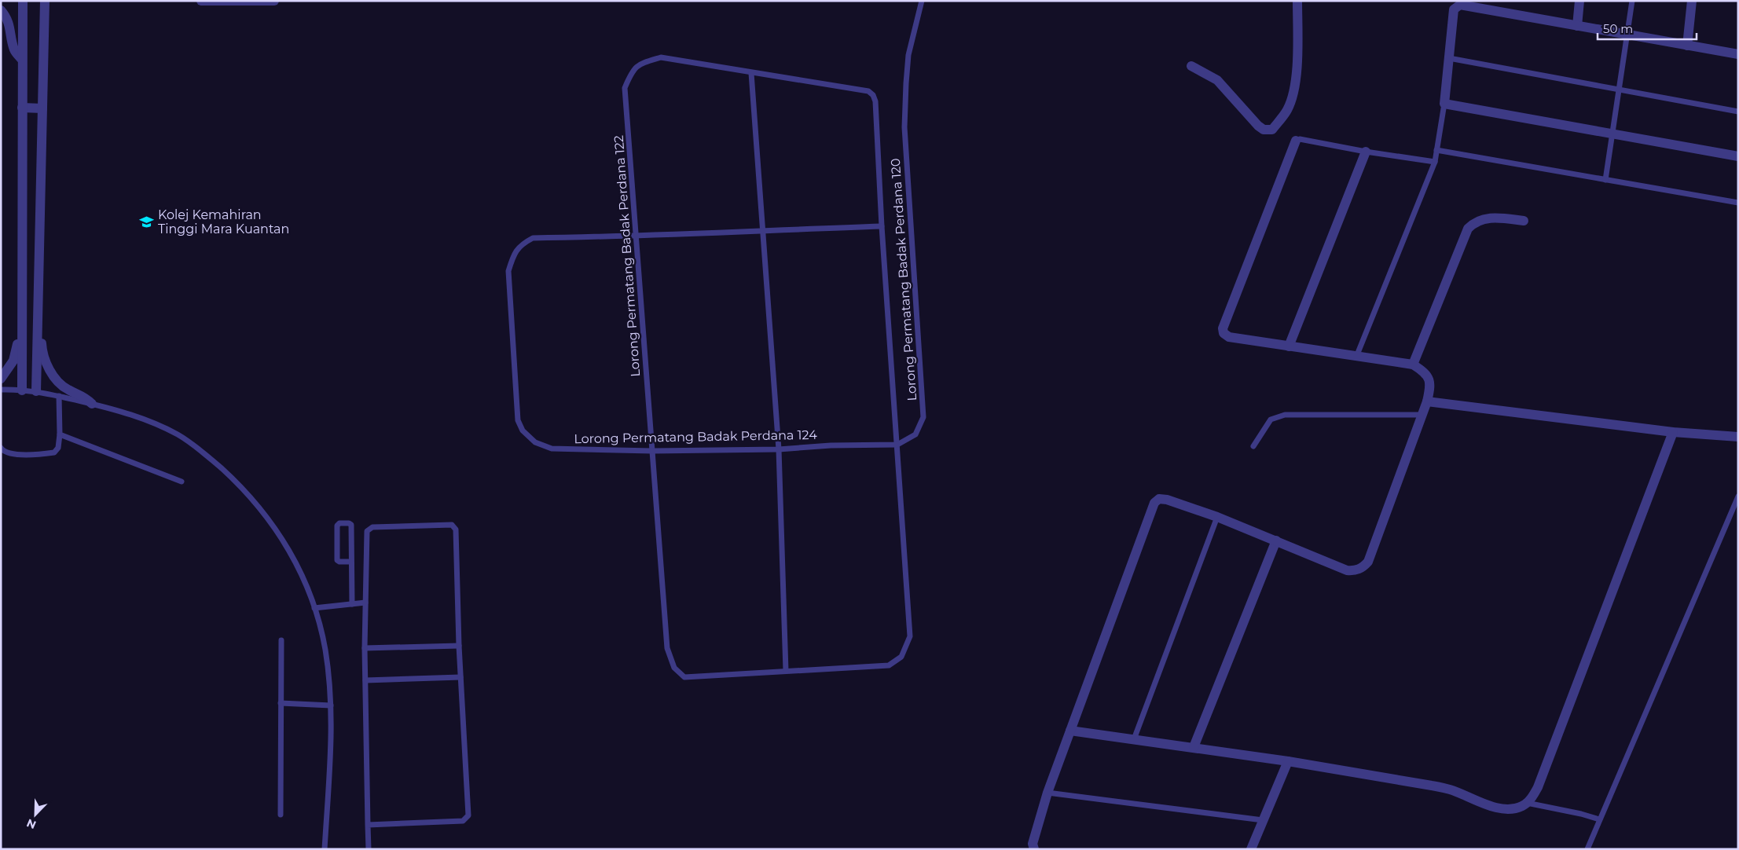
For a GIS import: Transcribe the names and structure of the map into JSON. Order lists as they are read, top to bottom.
{
  "streets": {
    "lane": ["Lorong Permatang Badak Perdana 122", "Lorong Permatang Badak Perdana 120", "Lorong Permatang Badak Perdana 124"]
  },
  "crossings": [
    ["Lorong Permatang Badak Perdana 122", "Lorong Permatang Badak Perdana 120"],
    ["Lorong Permatang Badak Perdana 122", "Lorong Permatang Badak Perdana 124"],
    ["Lorong Permatang Badak Perdana 120", "Lorong Permatang Badak Perdana 124"]
  ],
  "places": {
    "school or university": ["Kolej Kemahiran Tinggi Mara Kuantan"]
  },
  "scale_bar": "50 m",
  "north": "bottom left"
}
